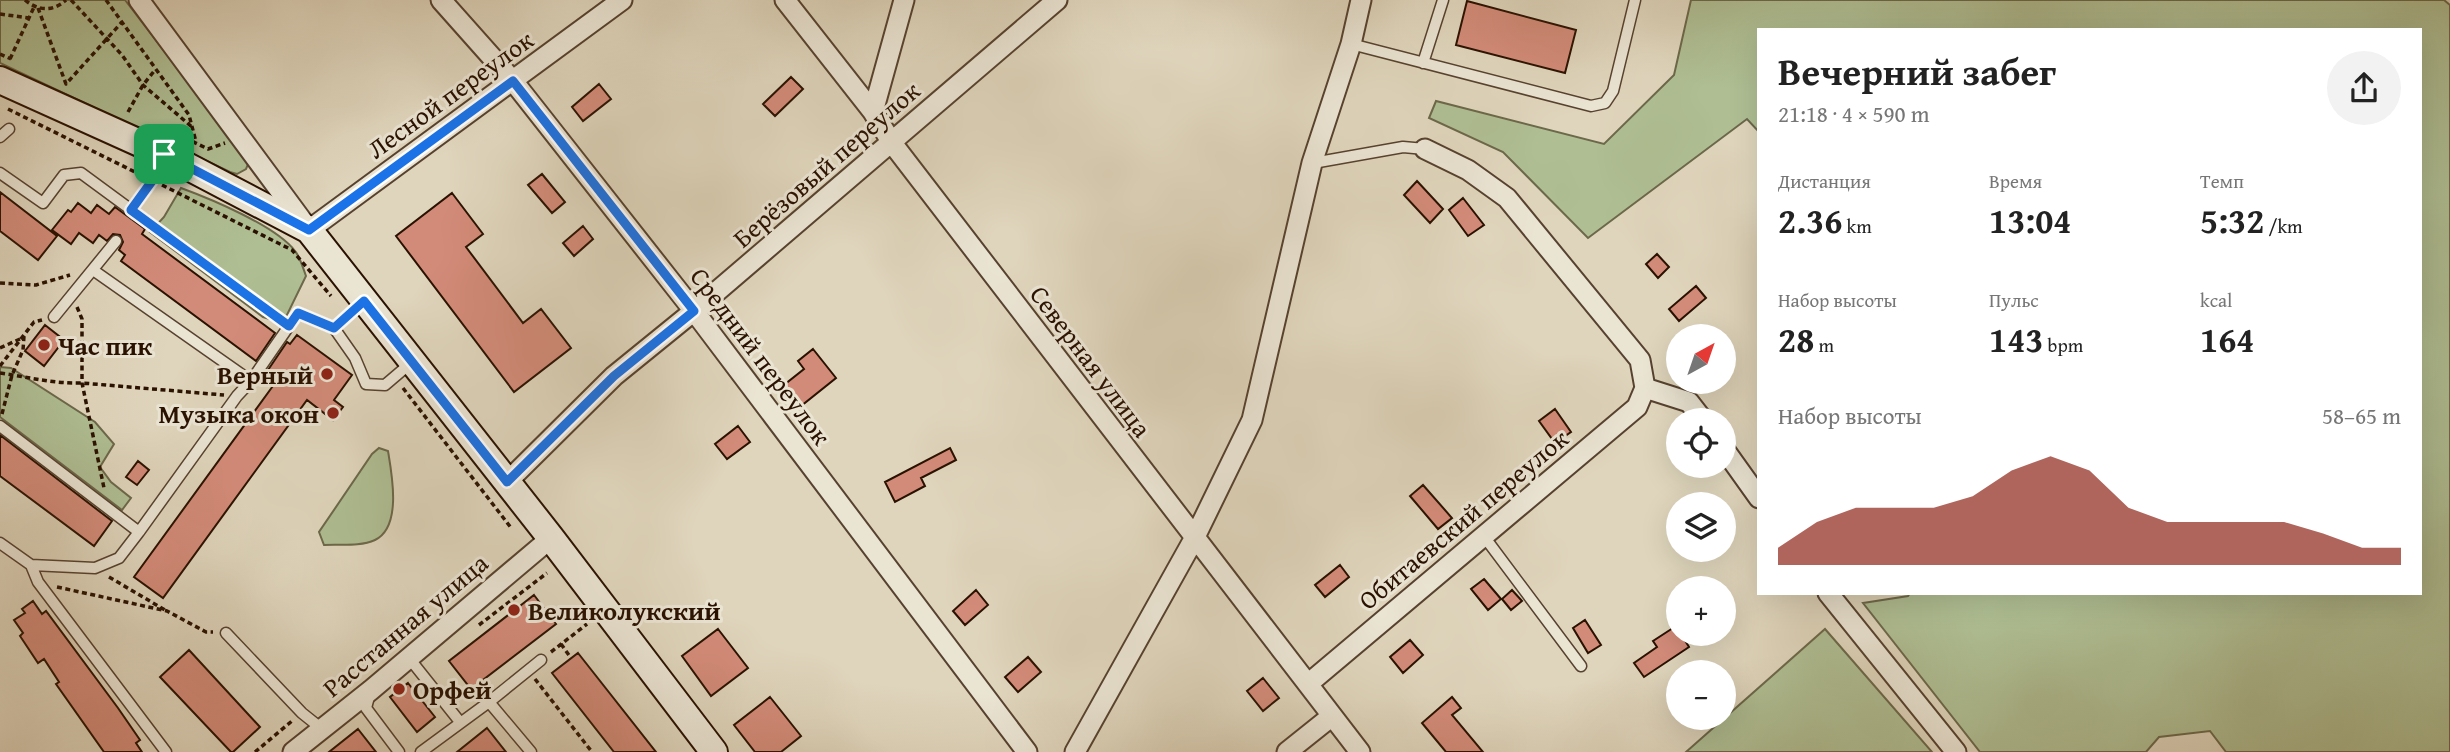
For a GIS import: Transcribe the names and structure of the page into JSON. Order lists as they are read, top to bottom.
{
  "streets": {
    "street": [
      "Лесной переулок",
      "Берёзовый переулок",
      "Средний переулок",
      "Северная улица",
      "Обитаевский переулок",
      "Расстанная улица"
    ]
  },
  "crossings": [
    ["Лесной переулок", "Средний переулок"],
    ["Берёзовый переулок", "Средний переулок"],
    ["Берёзовый переулок", "Северная улица"],
    ["Северная улица", "Обитаевский переулок"]
  ],
  "places": [
    "Час пик",
    "Верный",
    "Музыка окон",
    "Великолукский",
    "Орфей"
  ],
  "north": "top right",
  "page": {
    "heading": ["Вечерний забег", "21:18 · 4 × 590 m"],
    "stats": [
      ["Дистанция", "2.36 km"],
      ["Время", "13:04"],
      ["Темп", "5:32 /km"],
      ["Набор высоты", "28 m"],
      ["Пульс", "143 bpm"],
      ["kcal", "164"]
    ],
    "map_buttons": ["+", "−"],
    "chart": ["Набор высоты", "58–65 m"]
  }
}
